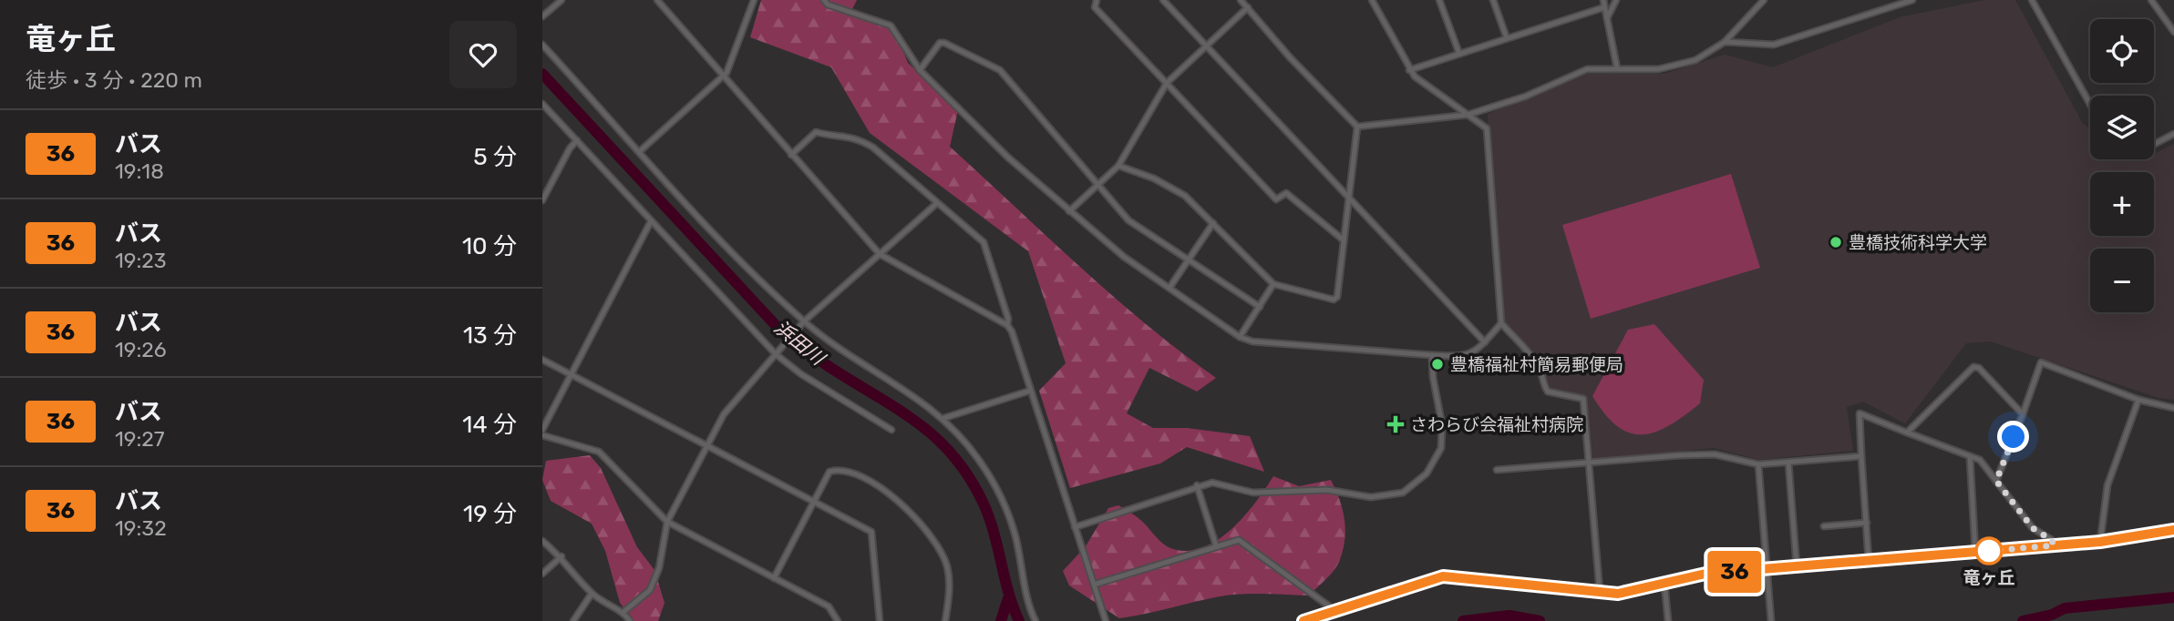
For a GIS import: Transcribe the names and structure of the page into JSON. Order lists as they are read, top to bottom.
{
  "water": ["浜田川"],
  "places": {
    "other": ["豊橋技術科学大学", "豊橋福祉村簡易郵便局", "竜ヶ丘"],
    "health": ["さわらび会福祉村病院"]
  },
  "lines": ["bus line 36"],
  "page": {
    "heading": ["竜ヶ丘", "徒歩 · 3 分 · 220 m"],
    "on_map": "36",
    "map_buttons": ["+", "−"],
    "list": [
      {
        "mark": "36",
        "name": "バス",
        "note": "19:18",
        "value": "5 分"
      },
      {
        "mark": "36",
        "name": "バス",
        "note": "19:23",
        "value": "10 分"
      },
      {
        "mark": "36",
        "name": "バス",
        "note": "19:26",
        "value": "13 分"
      },
      {
        "mark": "36",
        "name": "バス",
        "note": "19:27",
        "value": "14 分"
      },
      {
        "mark": "36",
        "name": "バス",
        "note": "19:32",
        "value": "19 分"
      }
    ]
  }
}
